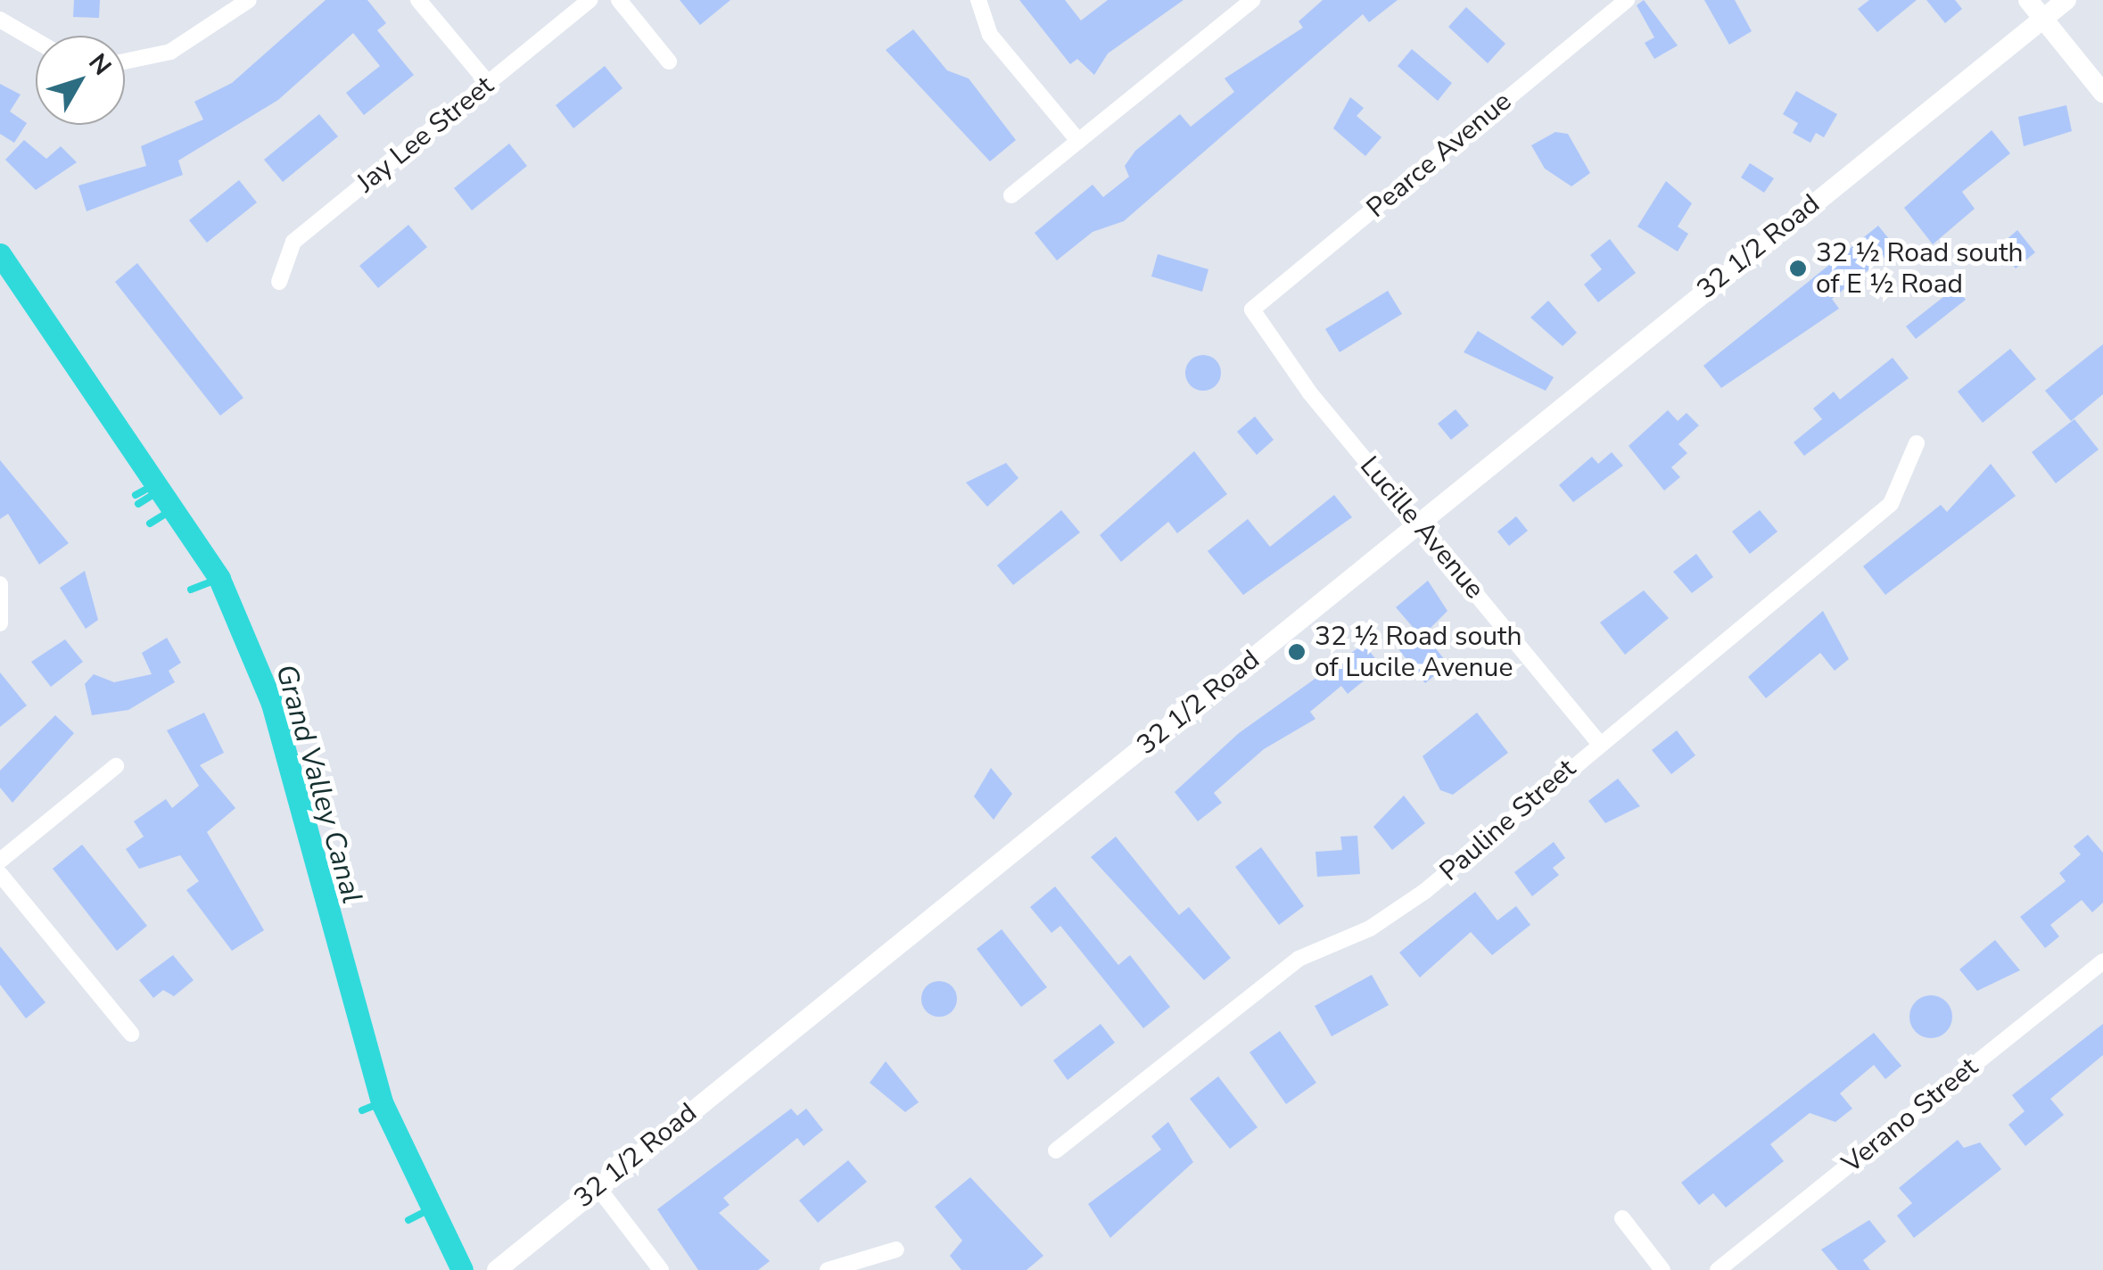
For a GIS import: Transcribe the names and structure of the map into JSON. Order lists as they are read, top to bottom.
{
  "streets": {
    "street": [
      "Jay Lee Street",
      "Pearce Avenue",
      "32 1/2 Road",
      "Lucille Avenue",
      "Pauline Street",
      "Verano Street"
    ]
  },
  "crossings": [
    ["Pearce Avenue", "Lucille Avenue"],
    ["32 1/2 Road", "Lucille Avenue"],
    ["Lucille Avenue", "Pauline Street"]
  ],
  "water": ["Grand Valley Canal"],
  "places": ["32 ½ Road south of E ½ Road", "32 ½ Road south of Lucile Avenue"],
  "north": "top right"
}
